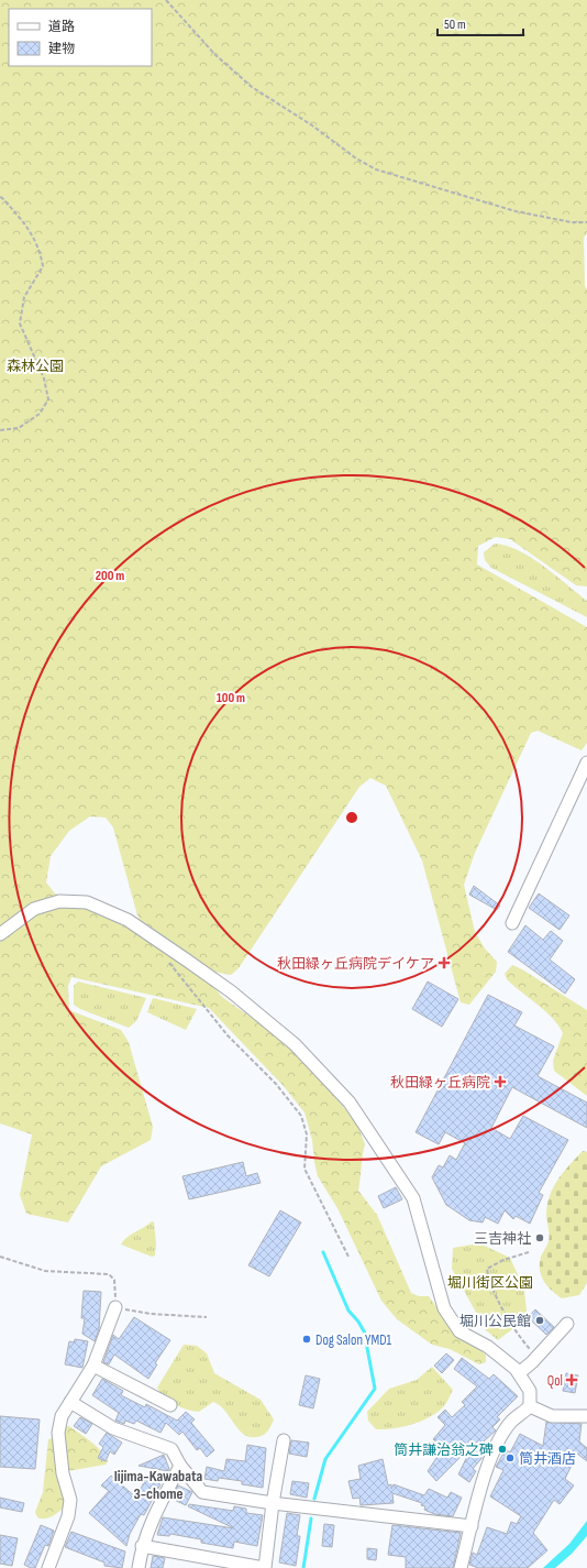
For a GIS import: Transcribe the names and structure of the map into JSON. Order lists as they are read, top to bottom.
{
  "districts": ["Iijima-Kawabata 3-chome"],
  "parks": ["森林公園", "堀川街区公園"],
  "places": {
    "health": ["秋田緑ヶ丘病院デイケア", "秋田緑ヶ丘病院", "Qol"],
    "other": [
      "三吉神社",
      "堀川公民館",
      "Dog Salon YMD1",
      "筒井謙治翁之碑",
      "筒井酒店"
    ]
  },
  "legend": ["道路", "建物"],
  "scale_bar": "50 m",
  "rings": ["200 m", "100 m"]
}
